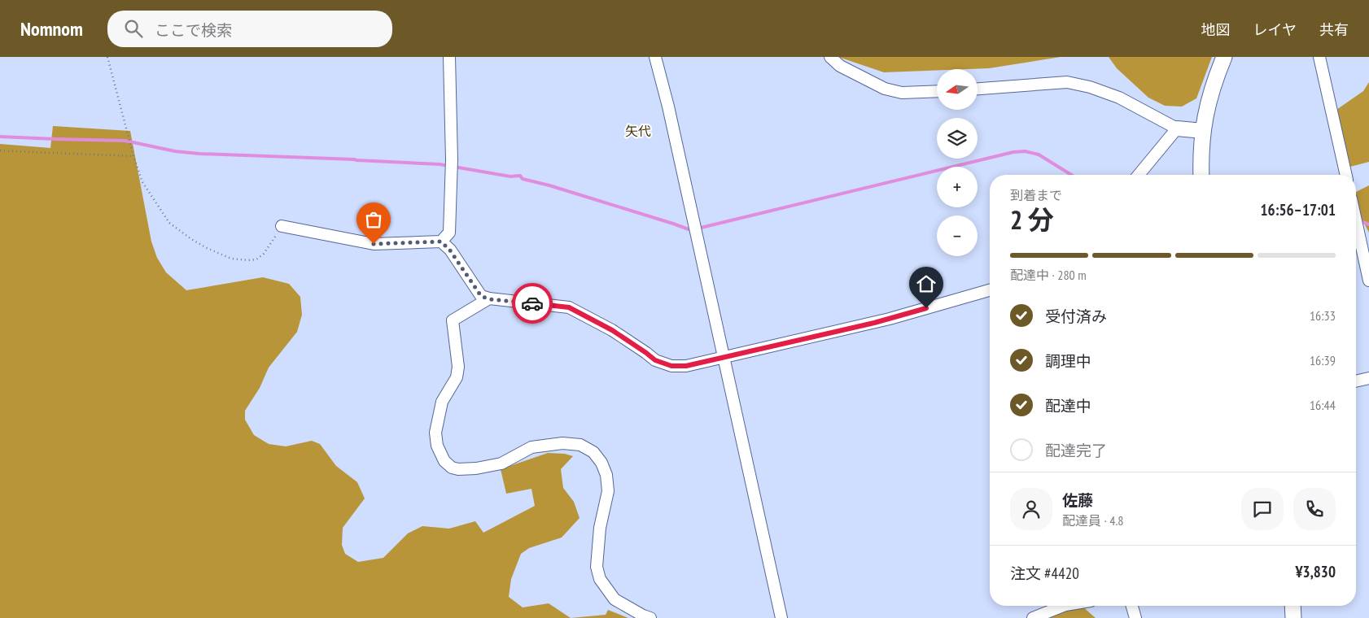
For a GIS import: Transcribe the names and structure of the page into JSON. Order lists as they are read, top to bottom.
{
  "districts": ["矢代"],
  "north": "left",
  "page": {
    "header": "Nomnom",
    "search": "ここで検索",
    "nav": ["地図", "レイヤ", "共有"],
    "map_buttons": ["+", "−"],
    "heading": ["2 分", "到着まで", "16:56–17:01"],
    "panel": [
      "佐藤",
      "配達員 · 4.8",
      "注文 #4420",
      "¥3,830"
    ],
    "bar": "配達中 · 280 m",
    "list": [
      ["受付済み", "16:33"],
      ["調理中", "16:39"],
      ["配達中", "16:44"],
      "配達完了"
    ]
  }
}
